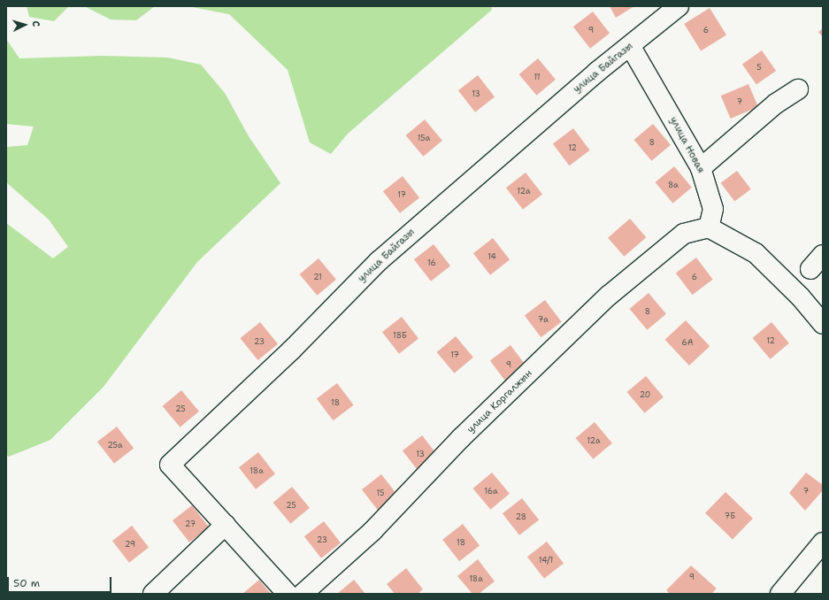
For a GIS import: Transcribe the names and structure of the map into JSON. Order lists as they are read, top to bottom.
{
  "streets": {
    "street": ["улица Байгазы", "улица Новая", "улица Коргалжын"]
  },
  "crossings": [
    ["улица Байгазы", "улица Новая"],
    ["улица Новая", "улица Коргалжын"]
  ],
  "house_numbers": [
    "9",
    "6",
    "5",
    "11",
    "13",
    "7",
    "15а",
    "8",
    "12",
    "8а",
    "12а",
    "17",
    "14",
    "16",
    "21",
    "6",
    "8",
    "7а",
    "18Б",
    "12",
    "23",
    "6А",
    "17",
    "9",
    "20",
    "18",
    "25",
    "12а",
    "25а",
    "13",
    "18а",
    "16а",
    "7",
    "15",
    "25",
    "7Б",
    "28",
    "27",
    "23",
    "18",
    "29",
    "14/1",
    "9",
    "18а"
  ],
  "scale_bar": "50 m",
  "north": "right"
}
